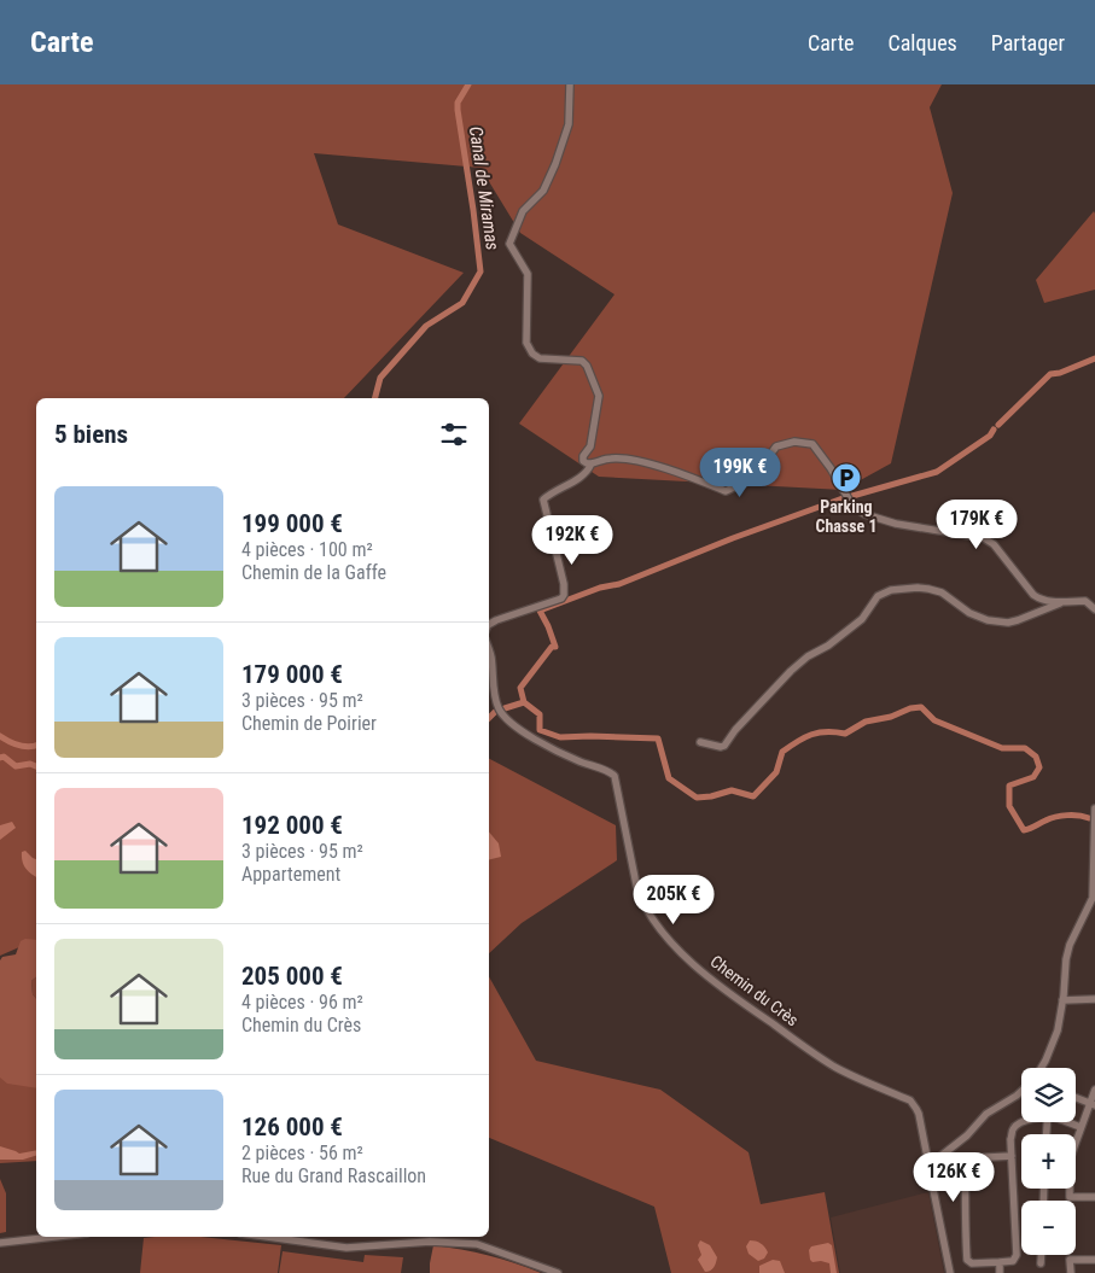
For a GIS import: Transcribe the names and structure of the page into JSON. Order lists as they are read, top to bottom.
{
  "streets": {
    "street": ["Chemin du Crès"]
  },
  "water": ["Canal de Miramas"],
  "places": {
    "parking": ["Parking Chasse 1"]
  },
  "page": {
    "header": "Carte",
    "nav": ["Carte", "Calques", "Partager"],
    "heading": "5 biens",
    "price": [
      "199K €",
      "179K €",
      "192K €",
      "205K €",
      "126K €"
    ],
    "list": [
      {
        "name": "199 000 €",
        "note": "4 pièces · 100 m² · Chemin de la Gaffe"
      },
      {
        "name": "179 000 €",
        "note": "3 pièces · 95 m² · Chemin de Poirier"
      },
      {
        "name": "192 000 €",
        "note": "3 pièces · 95 m² · Appartement"
      },
      {
        "name": "205 000 €",
        "note": "4 pièces · 96 m² · Chemin du Crès"
      },
      {
        "name": "126 000 €",
        "note": "2 pièces · 56 m² · Rue du Grand Rascaillon"
      }
    ],
    "map_buttons": ["+", "−"]
  }
}
